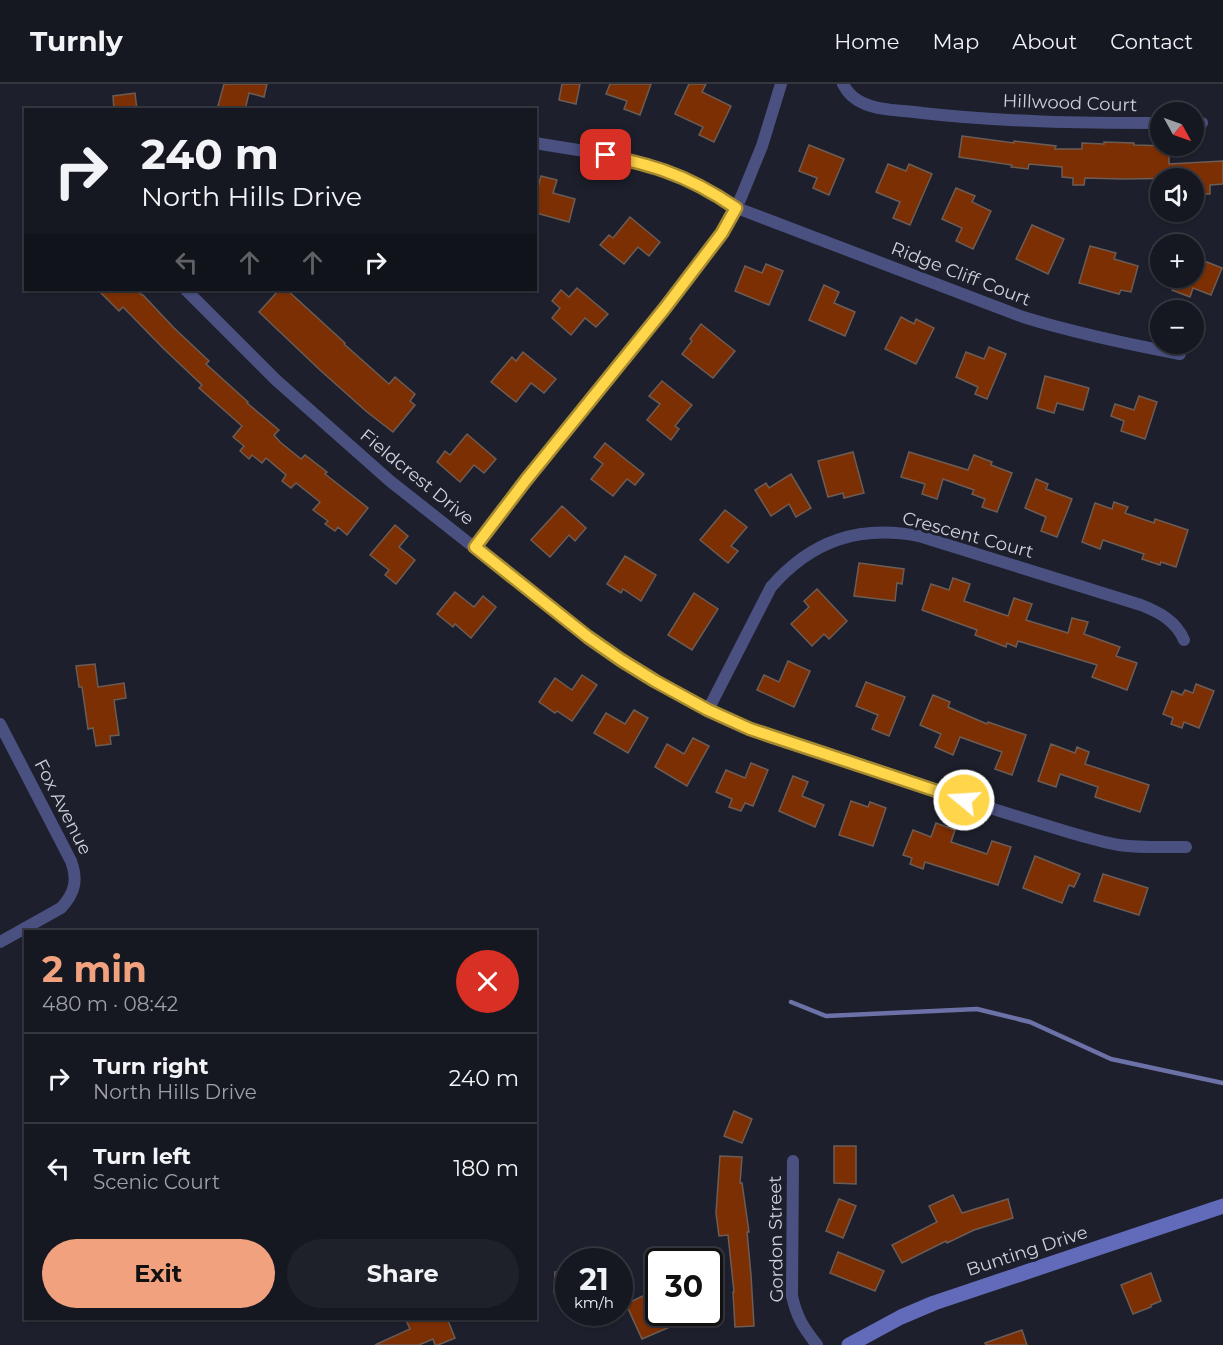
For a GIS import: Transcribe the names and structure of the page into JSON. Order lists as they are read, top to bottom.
{
  "streets": {
    "street": [
      "Hillwood Court",
      "Ridge Cliff Court",
      "Fieldcrest Drive",
      "Crescent Court",
      "Fox Avenue",
      "Gordon Street",
      "Bunting Drive"
    ]
  },
  "crossings": [
    ["Fieldcrest Drive", "Crescent Court"]
  ],
  "north": "bottom right",
  "page": {
    "header": "Turnly",
    "nav": [
      "Home",
      "Map",
      "About",
      "Contact"
    ],
    "map_buttons": ["+", "−"],
    "turn": ["240 m", "North Hills Drive"],
    "heading": ["2 min", "480 m · 08:42"],
    "list": [
      {
        "name": "Turn right",
        "note": "North Hills Drive",
        "value": "240 m"
      },
      {
        "name": "Turn left",
        "note": "Scenic Court",
        "value": "180 m"
      }
    ],
    "buttons": ["Exit", "Share"],
    "speed": "21 km/h",
    "limit": "30"
  }
}
